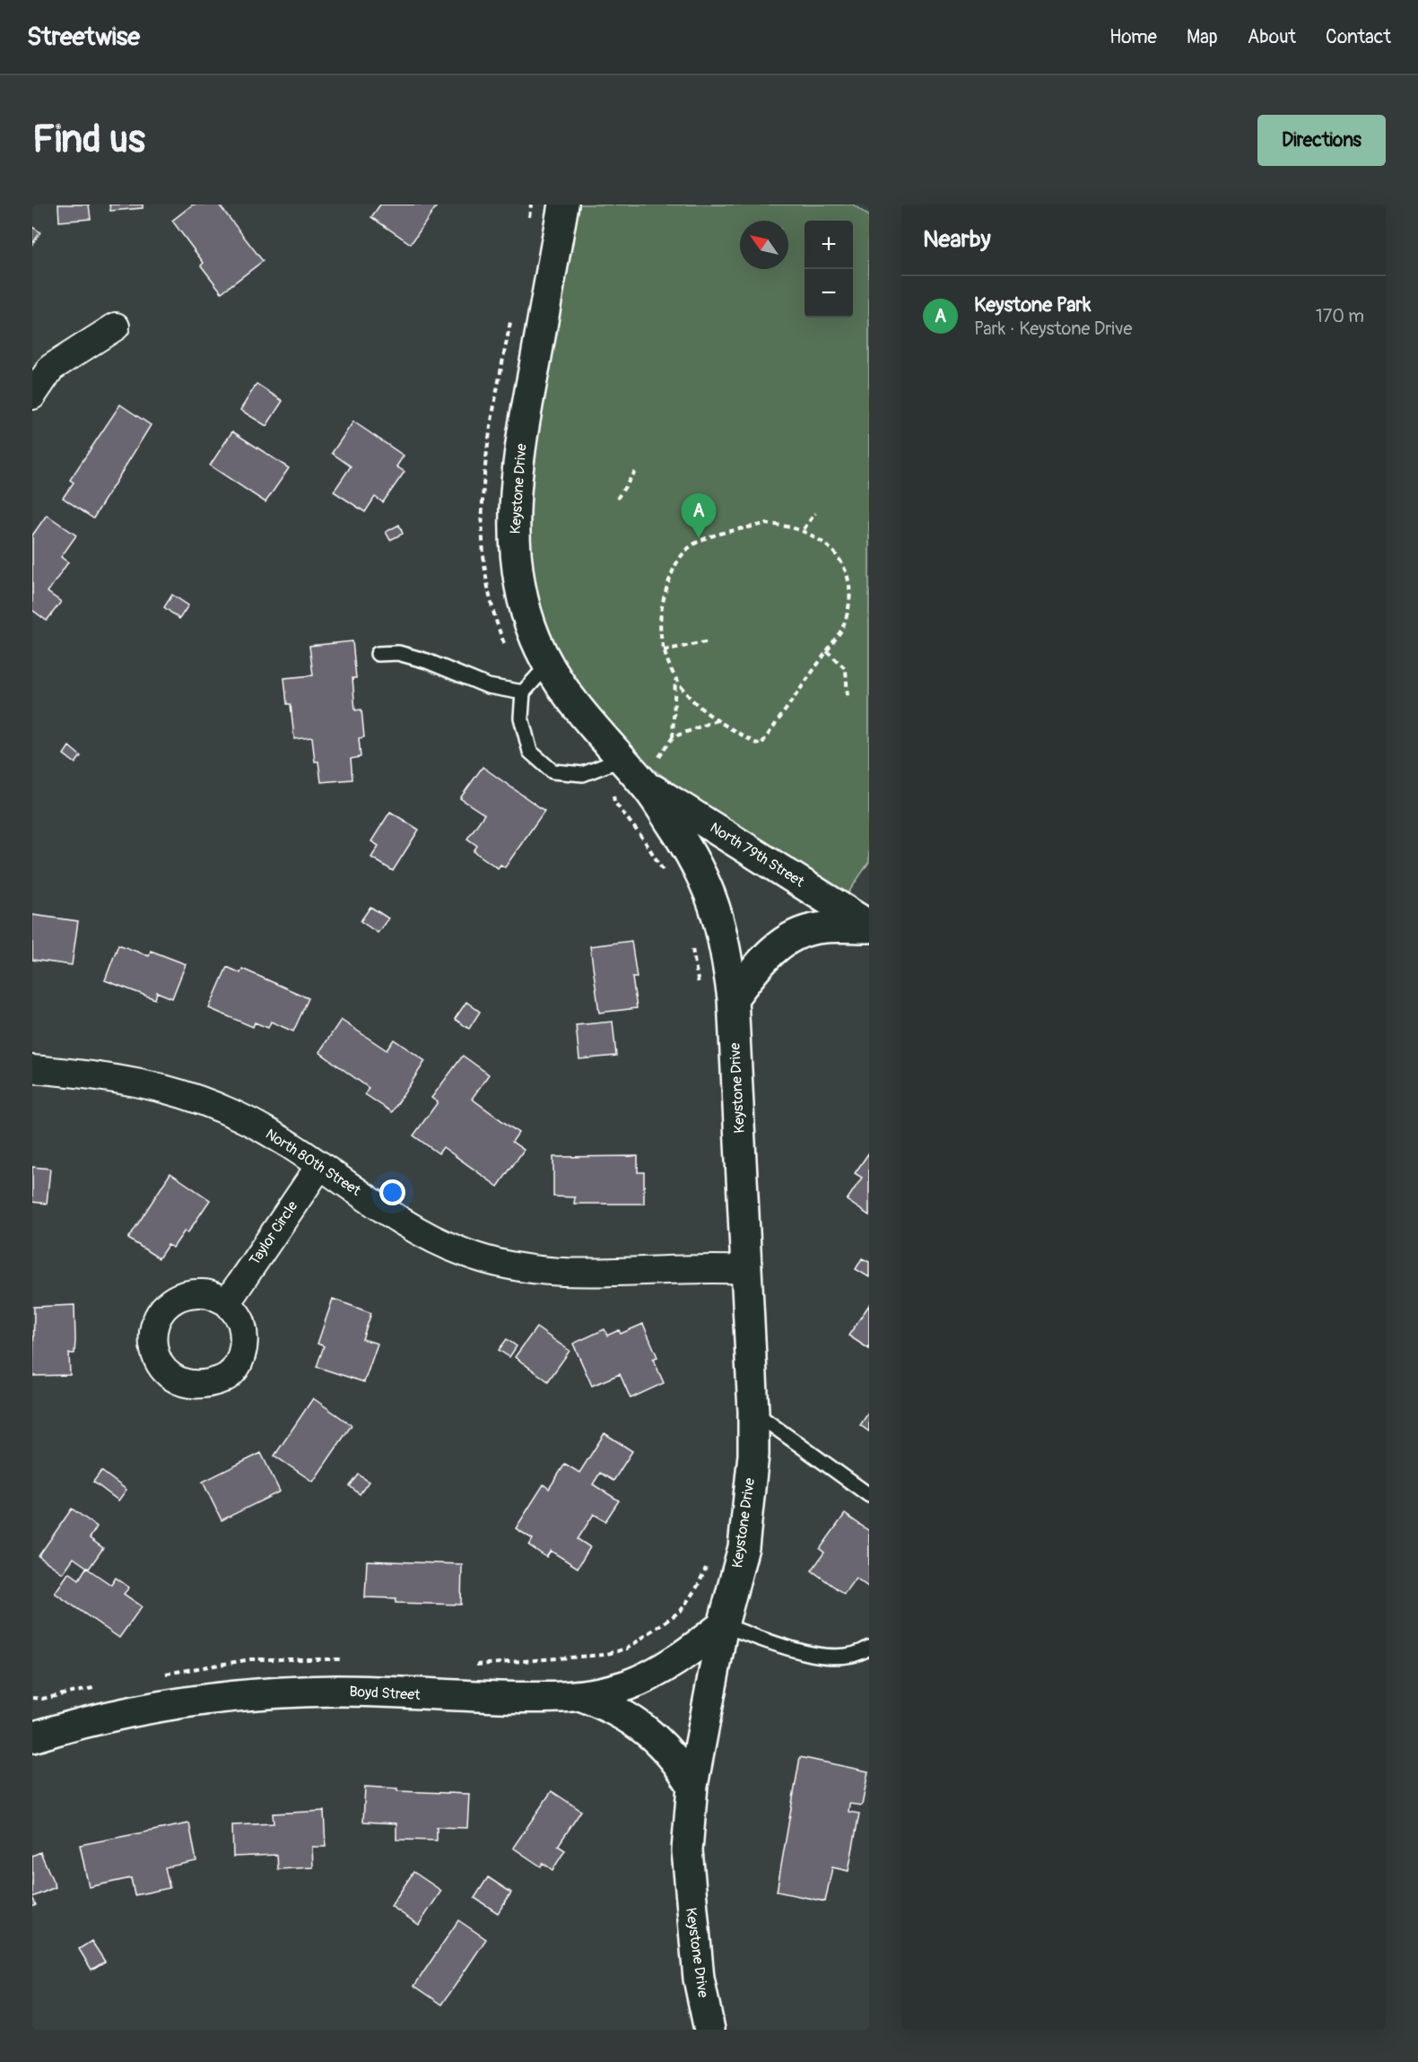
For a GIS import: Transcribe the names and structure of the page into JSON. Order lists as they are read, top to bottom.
{
  "streets": {
    "street": [
      "Keystone Drive",
      "North 79th Street",
      "North 80th Street",
      "Taylor Circle",
      "Boyd Street"
    ]
  },
  "crossings": [
    ["Keystone Drive", "North 79th Street"],
    ["Keystone Drive", "North 80th Street"],
    ["Keystone Drive", "Boyd Street"],
    ["North 80th Street", "Taylor Circle"]
  ],
  "north": "top left",
  "page": {
    "header": "Streetwise",
    "nav": [
      "Home",
      "Map",
      "About",
      "Contact"
    ],
    "buttons": "Directions",
    "title": "Find us",
    "heading": "Nearby",
    "map_buttons": ["+", "−"],
    "list": [
      {
        "mark": "A",
        "name": "Keystone Park",
        "note": "Park · Keystone Drive",
        "value": "170 m"
      }
    ],
    "pins": "A"
  }
}
